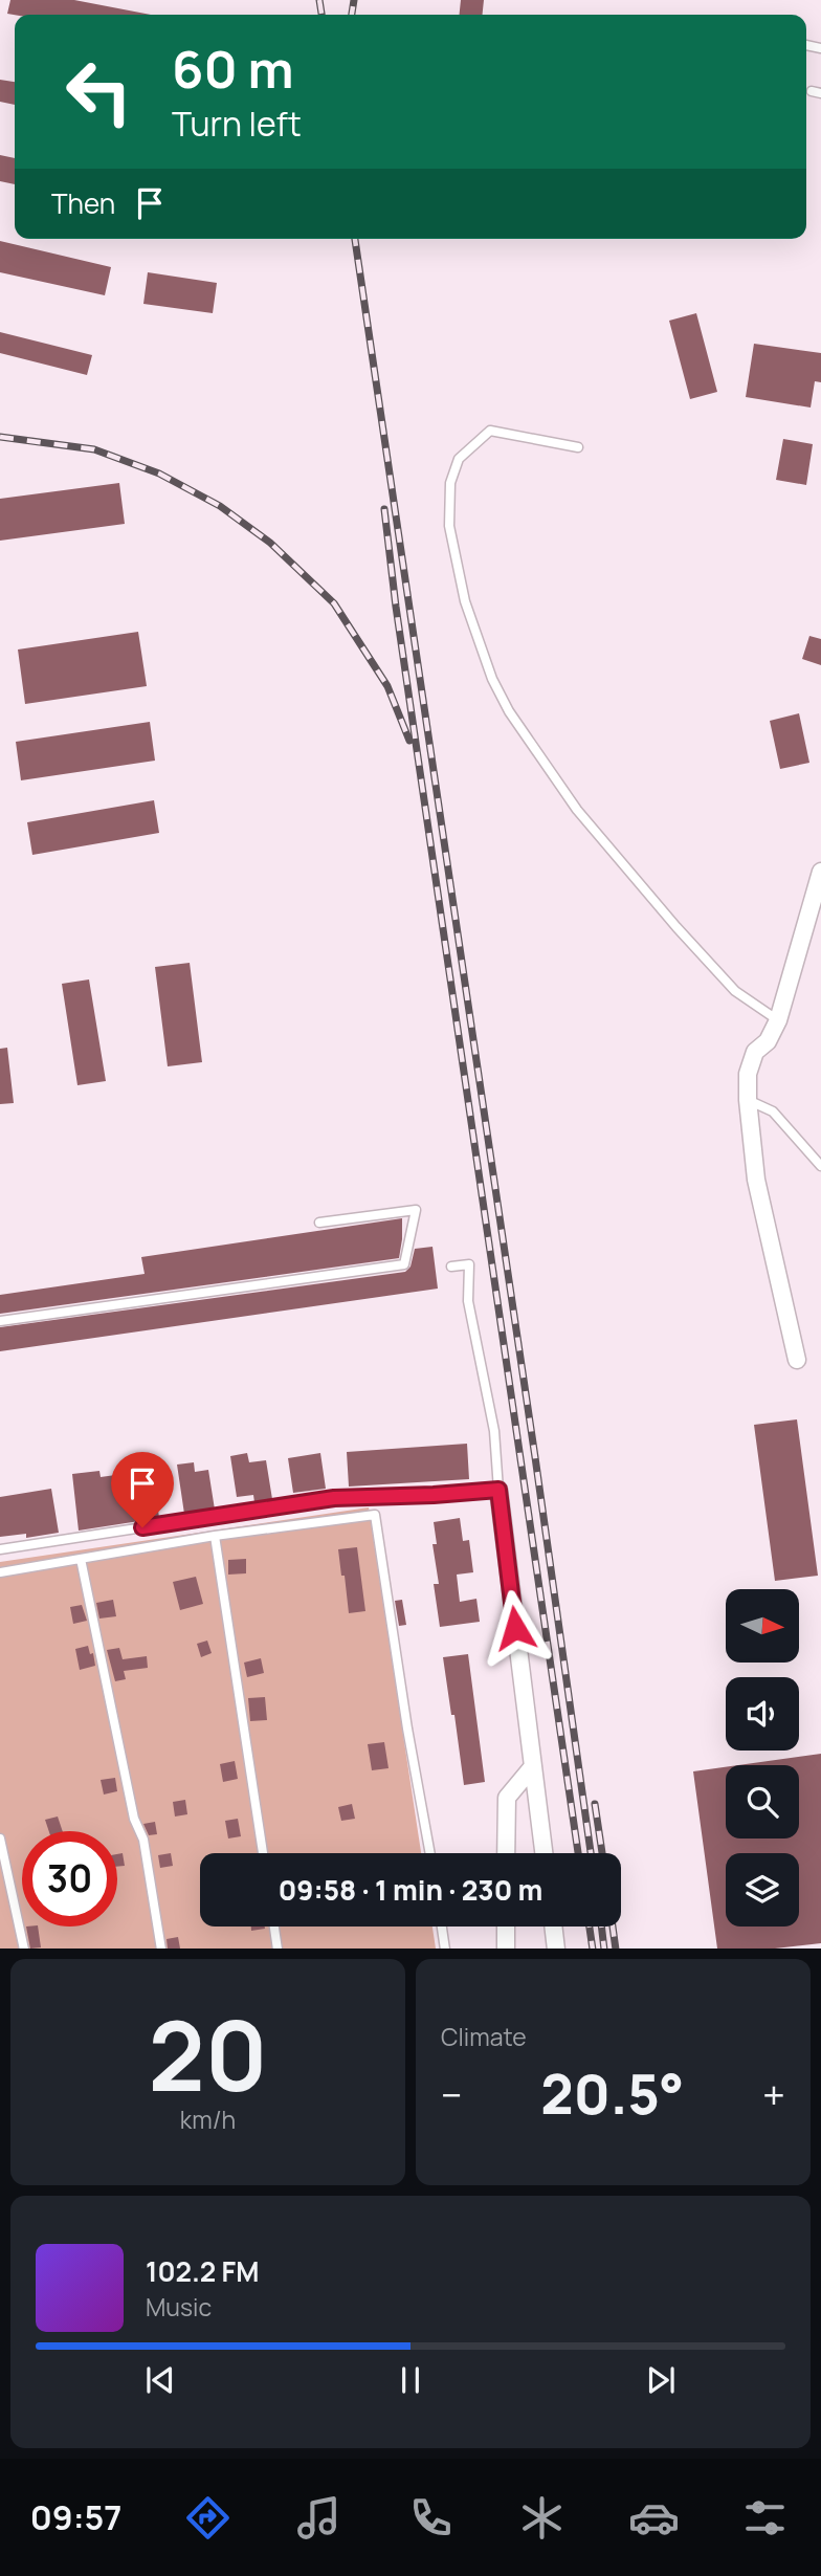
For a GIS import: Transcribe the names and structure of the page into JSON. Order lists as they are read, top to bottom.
{
  "north": "right",
  "page": {
    "turn": ["60 m", "Turn left"],
    "then": "Then",
    "limit": "30",
    "trip": "09:58 · 1 min · 230 m",
    "tile": [
      ["20", "km/h"],
      "Climate"
    ],
    "heat": ["−", "20.5°", "+"],
    "song": ["102.2 FM", "Music"],
    "tabs": "09:57"
  }
}
